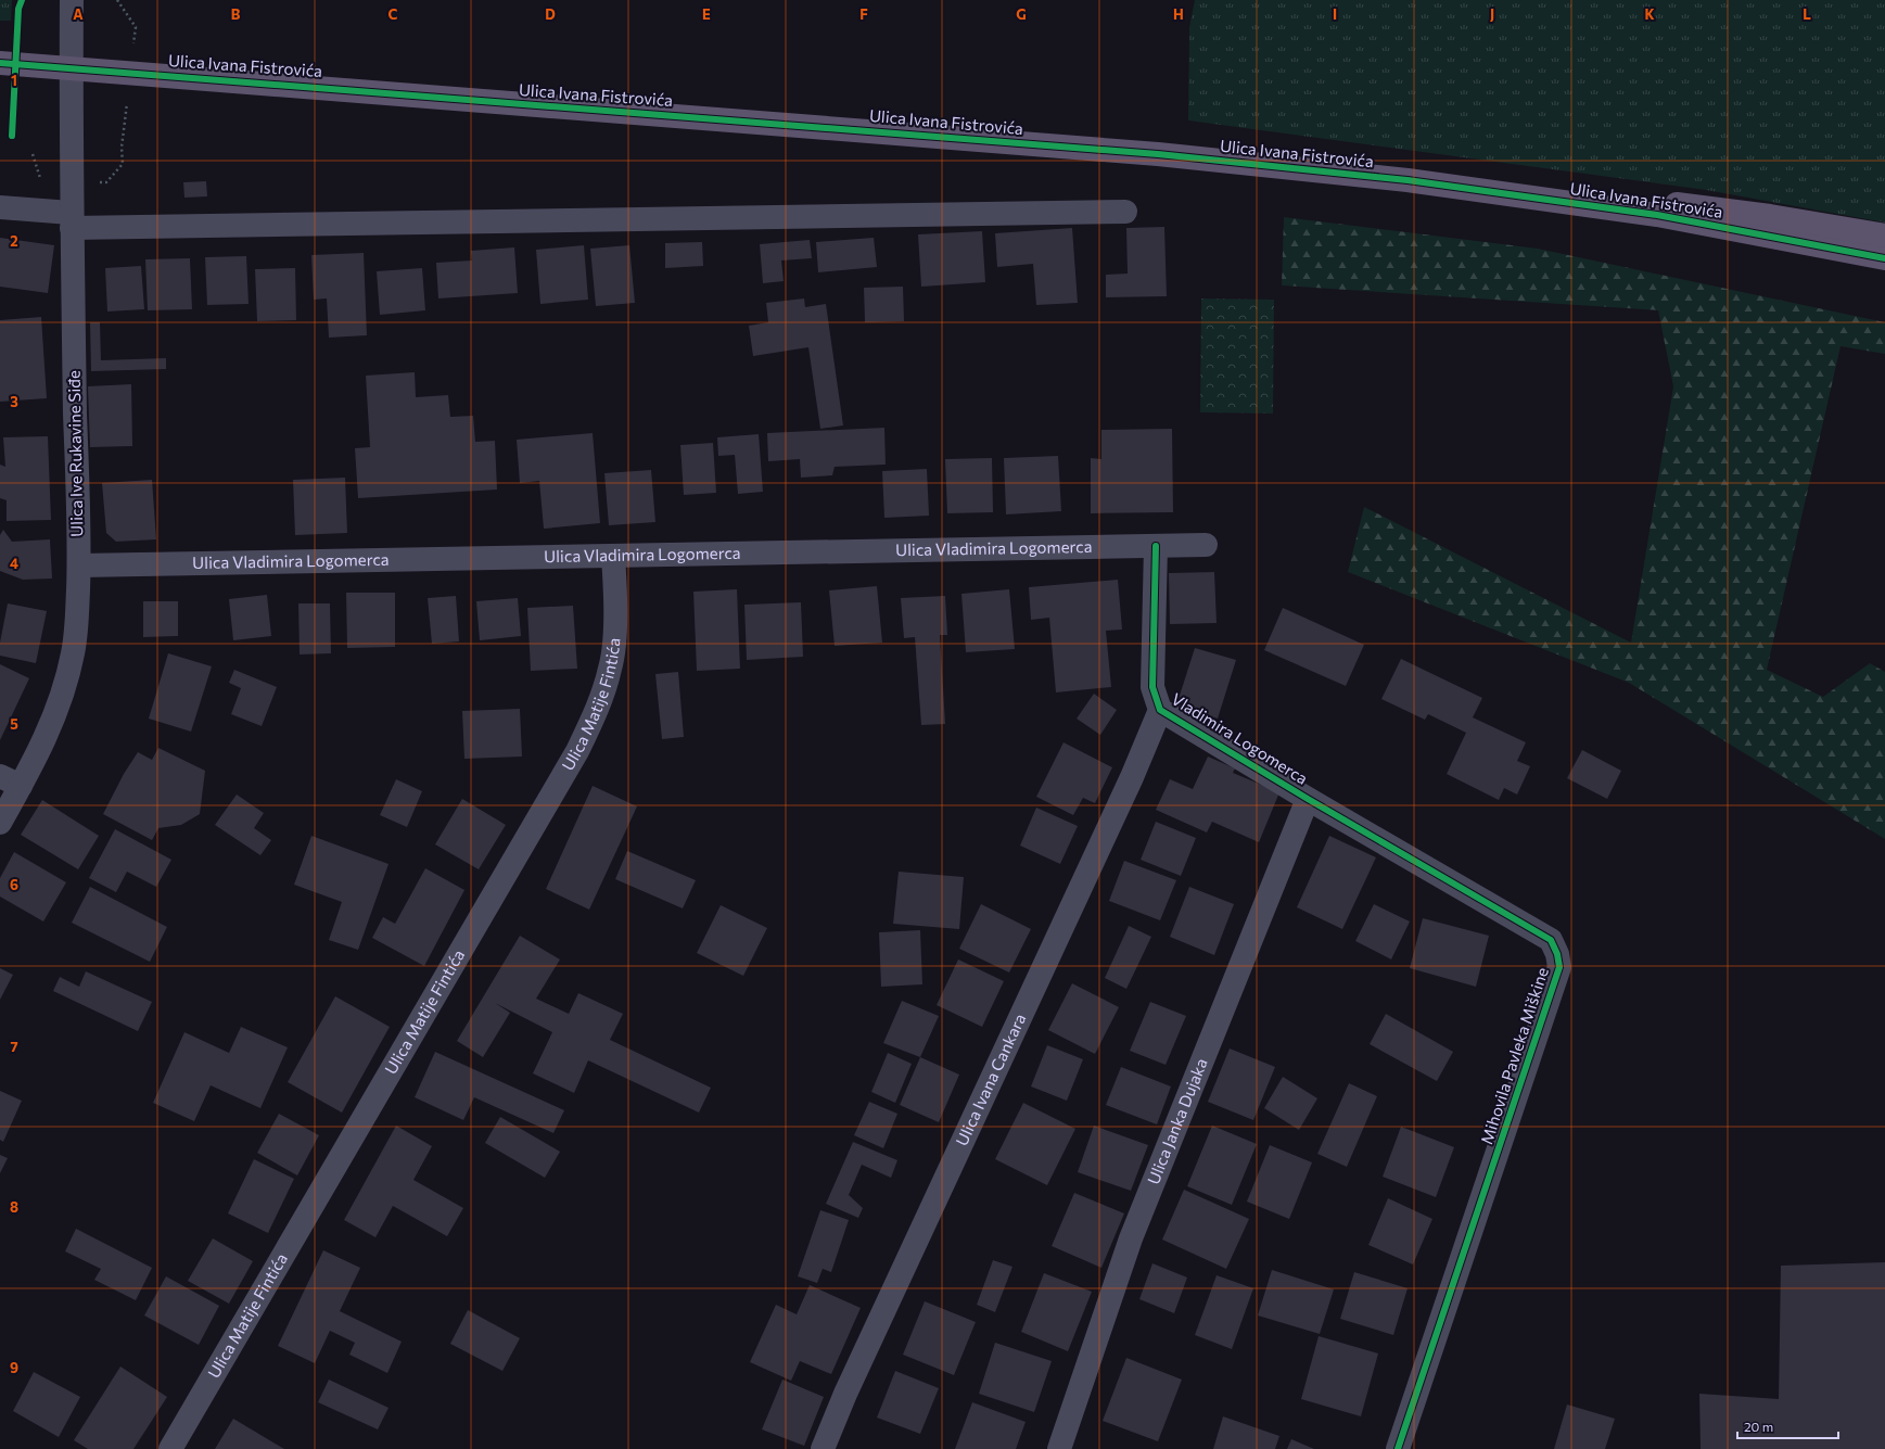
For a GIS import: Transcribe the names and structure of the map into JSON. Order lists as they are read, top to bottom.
{
  "streets": {
    "main road": ["Ulica Ivana Fistrovića"],
    "street": [
      "Ulica Ive Rukavine Siđe",
      "Ulica Vladimira Logomerca",
      "Ulica Matije Fintića",
      "Vladimira Logomerca",
      "Mihovila Pavleka Miškine",
      "Ulica Ivana Cankara",
      "Ulica Janka Dujaka"
    ]
  },
  "crossings": [
    ["Ulica Ivana Fistrovića", "Ulica Ive Rukavine Siđe"],
    ["Ulica Ive Rukavine Siđe", "Ulica Vladimira Logomerca"],
    ["Ulica Vladimira Logomerca", "Ulica Matije Fintića"],
    ["Ulica Vladimira Logomerca", "Vladimira Logomerca"],
    ["Vladimira Logomerca", "Mihovila Pavleka Miškine"],
    ["Vladimira Logomerca", "Ulica Ivana Cankara"],
    ["Vladimira Logomerca", "Ulica Janka Dujaka"],
    ["Mihovila Pavleka Miškine", "Ulica Janka Dujaka"]
  ],
  "scale_bar": "20 m",
  "grid": {
    "columns": [
      "A",
      "B",
      "C",
      "D",
      "E",
      "F",
      "G",
      "H",
      "I",
      "J",
      "K",
      "L"
    ],
    "rows": [
      "1",
      "2",
      "3",
      "4",
      "5",
      "6",
      "7",
      "8",
      "9"
    ]
  }
}
